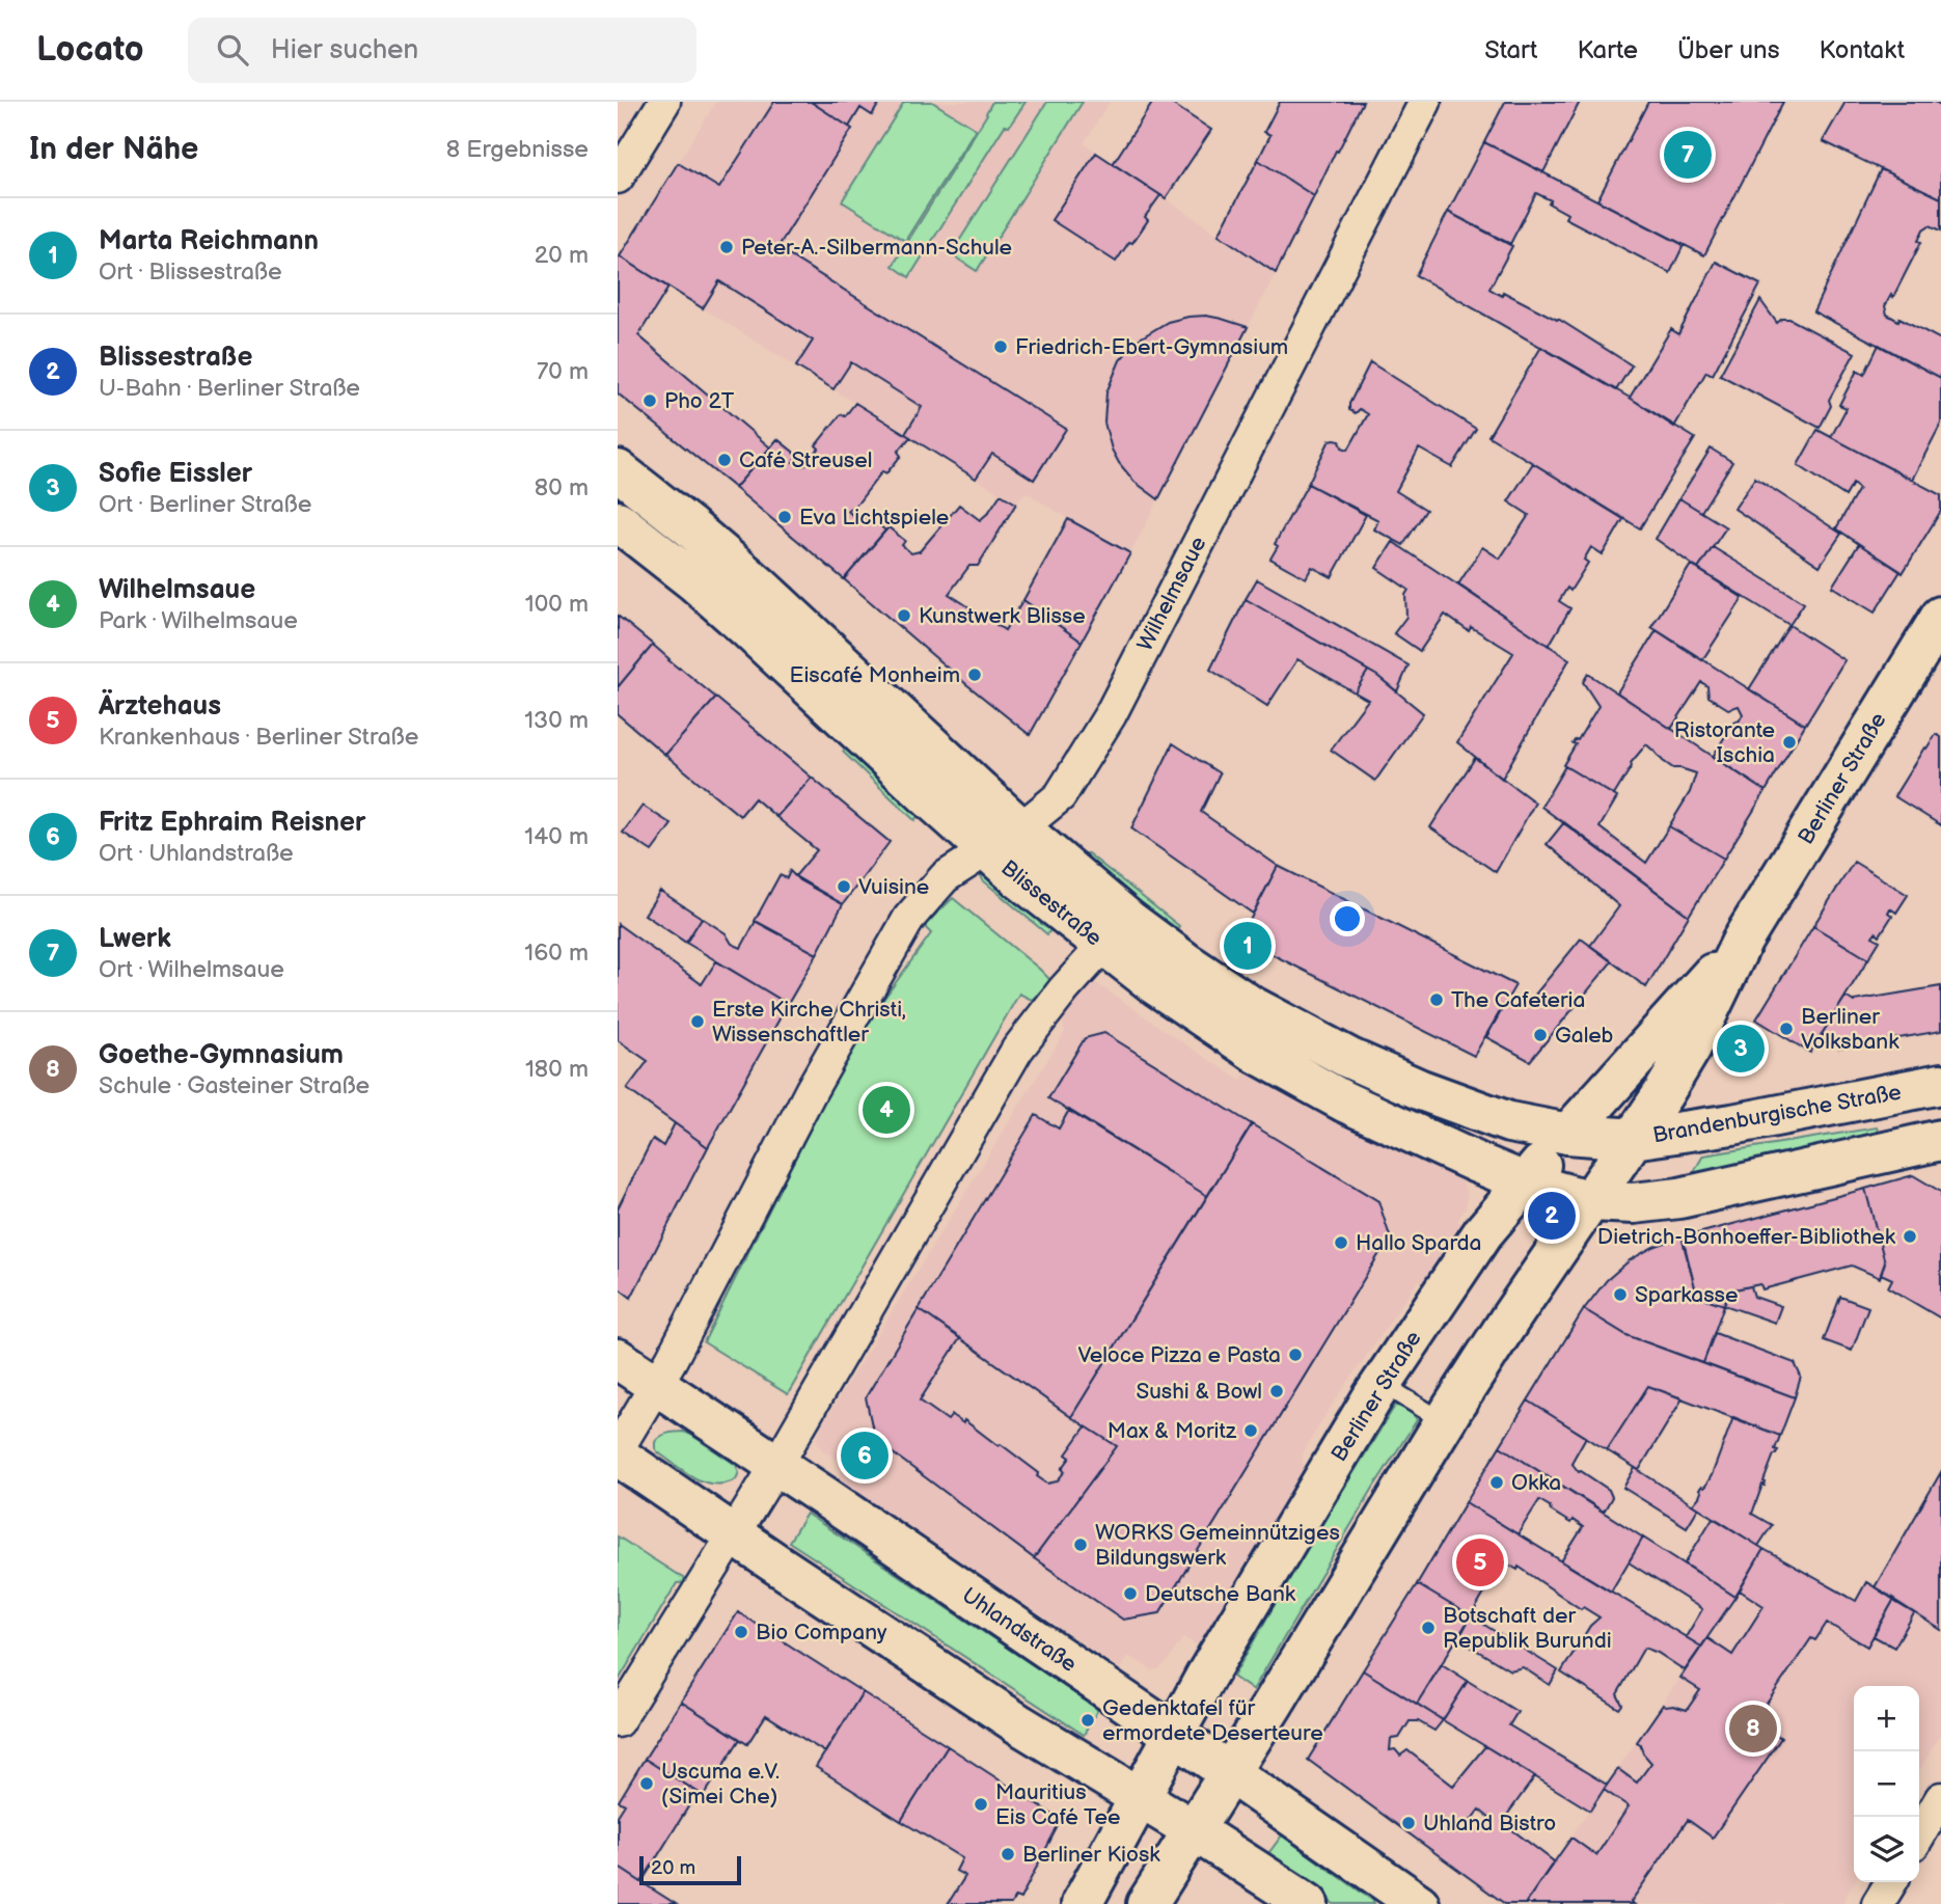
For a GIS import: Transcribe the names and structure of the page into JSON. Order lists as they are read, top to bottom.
{
  "streets": {
    "main road": [
      "Berliner Straße",
      "Blissestraße",
      "Brandenburgische Straße",
      "Uhlandstraße"
    ],
    "street": ["Wilhelmsaue"]
  },
  "crossings": [
    ["Wilhelmsaue", "Blissestraße"],
    ["Wilhelmsaue", "Uhlandstraße"],
    ["Berliner Straße", "Blissestraße"],
    ["Berliner Straße", "Brandenburgische Straße"],
    ["Berliner Straße", "Uhlandstraße"],
    ["Blissestraße", "Brandenburgische Straße"]
  ],
  "places": [
    "Peter-A.-Silbermann-Schule",
    "Friedrich-Ebert-Gymnasium",
    "Pho 2T",
    "Café Streusel",
    "Eva Lichtspiele",
    "Kunstwerk Blisse",
    "Eiscafé Monheim",
    "Ristorante Ischia",
    "Vuisine",
    "The Cafeteria",
    "Erste Kirche Christi, Wissenschaftler",
    "Berliner Volksbank",
    "Galeb",
    "Dietrich-Bonhoeffer-Bibliothek",
    "Hallo Sparda",
    "Sparkasse",
    "Veloce Pizza e Pasta",
    "Sushi & Bowl",
    "Max & Moritz",
    "Okka",
    "WORKS Gemeinnütziges Bildungswerk",
    "Deutsche Bank",
    "Botschaft der Republik Burundi",
    "Bio Company",
    "Gedenktafel für ermordete Deserteure",
    "Uscuma e.V. (Simei Che)",
    "Mauritius Eis Café Tee",
    "Uhland Bistro",
    "Berliner Kiosk"
  ],
  "scale_bar": "20 m",
  "page": {
    "header": "Locato",
    "search": "Hier suchen",
    "nav": [
      "Start",
      "Karte",
      "Über uns",
      "Kontakt"
    ],
    "heading": ["In der Nähe", "8 Ergebnisse"],
    "pins": [
      "7",
      "1",
      "3",
      "4",
      "2",
      "6",
      "5",
      "8"
    ],
    "list": [
      {
        "mark": "1",
        "name": "Marta Reichmann",
        "note": "Ort · Blissestraße",
        "value": "20 m"
      },
      {
        "mark": "2",
        "name": "Blissestraße",
        "note": "U-Bahn · Berliner Straße",
        "value": "70 m"
      },
      {
        "mark": "3",
        "name": "Sofie Eissler",
        "note": "Ort · Berliner Straße",
        "value": "80 m"
      },
      {
        "mark": "4",
        "name": "Wilhelmsaue",
        "note": "Park · Wilhelmsaue",
        "value": "100 m"
      },
      {
        "mark": "5",
        "name": "Ärztehaus",
        "note": "Krankenhaus · Berliner Straße",
        "value": "130 m"
      },
      {
        "mark": "6",
        "name": "Fritz Ephraim Reisner",
        "note": "Ort · Uhlandstraße",
        "value": "140 m"
      },
      {
        "mark": "7",
        "name": "Lwerk",
        "note": "Ort · Wilhelmsaue",
        "value": "160 m"
      },
      {
        "mark": "8",
        "name": "Goethe-Gymnasium",
        "note": "Schule · Gasteiner Straße",
        "value": "180 m"
      }
    ],
    "map_buttons": ["+", "−"],
    "scale": "20 m"
  }
}
